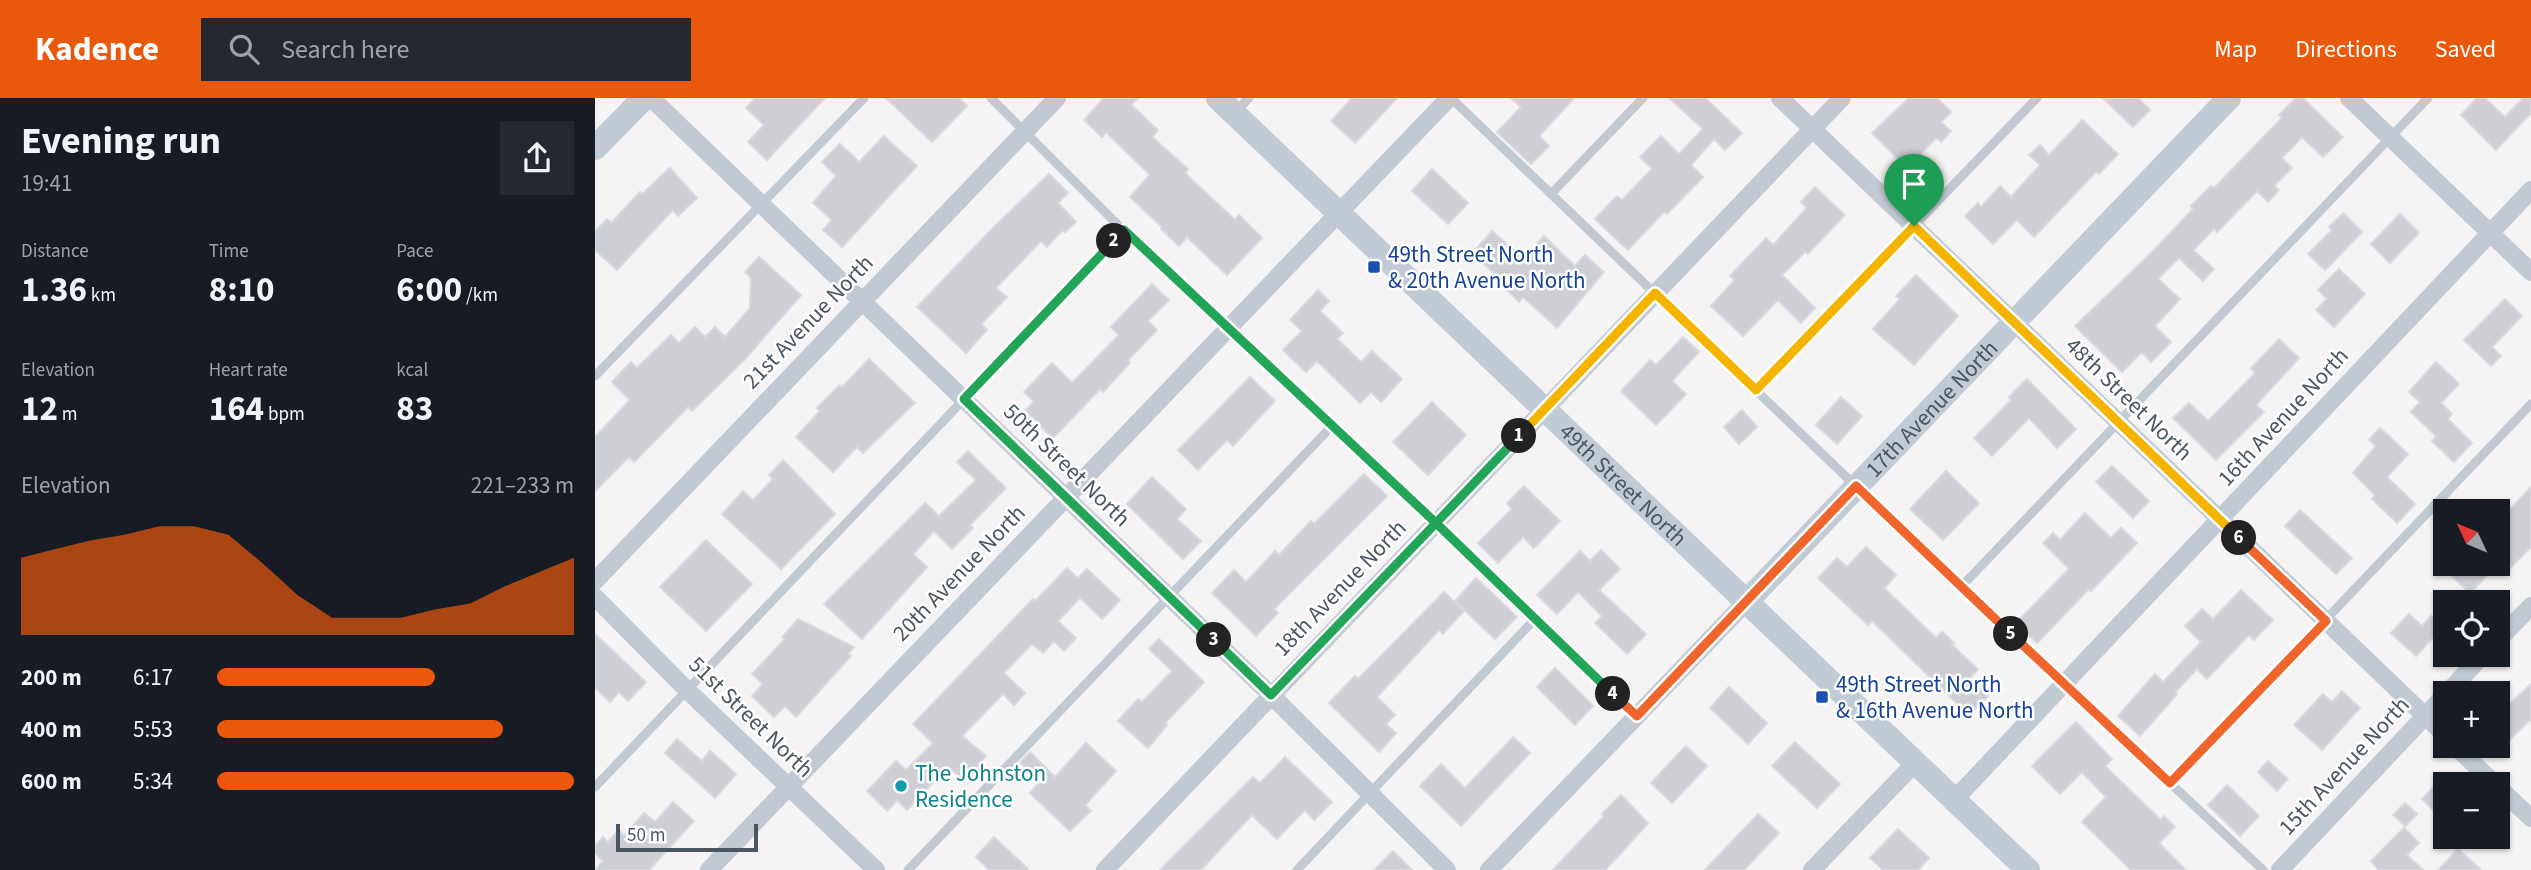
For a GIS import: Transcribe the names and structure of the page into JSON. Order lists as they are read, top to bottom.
{
  "streets": {
    "main road": ["17th Avenue North", "49th Street North"],
    "street": [
      "21st Avenue North",
      "48th Street North",
      "16th Avenue North",
      "50th Street North",
      "20th Avenue North",
      "18th Avenue North",
      "51st Street North",
      "15th Avenue North"
    ]
  },
  "crossings": [
    ["21st Avenue North", "50th Street North"],
    ["48th Street North", "17th Avenue North"],
    ["48th Street North", "16th Avenue North"],
    ["48th Street North", "18th Avenue North"],
    ["48th Street North", "15th Avenue North"],
    ["17th Avenue North", "49th Street North"],
    ["16th Avenue North", "49th Street North"],
    ["50th Street North", "20th Avenue North"],
    ["50th Street North", "18th Avenue North"],
    ["49th Street North", "20th Avenue North"],
    ["49th Street North", "18th Avenue North"],
    ["20th Avenue North", "51st Street North"]
  ],
  "places": {
    "transit": ["49th Street North & 20th Avenue North", "49th Street North & 16th Avenue North"],
    "other": ["The Johnston Residence"]
  },
  "scale_bar": "50 m",
  "north": "top left",
  "page": {
    "header": "Kadence",
    "search": "Search here",
    "nav": ["Map", "Directions", "Saved"],
    "heading": ["Evening run", "19:41"],
    "stats": [
      ["Distance", "1.36 km"],
      ["Time", "8:10"],
      ["Pace", "6:00 /km"],
      ["Elevation", "12 m"],
      ["Heart rate", "164 bpm"],
      ["kcal", "83"]
    ],
    "pins": [
      "2",
      "1",
      "6",
      "5",
      "3",
      "4"
    ],
    "chart": ["Elevation", "221–233 m"],
    "map_buttons": ["+", "−"],
    "list": [
      {
        "name": "200 m",
        "note": "6:17"
      },
      {
        "name": "400 m",
        "note": "5:53"
      },
      {
        "name": "600 m",
        "note": "5:34"
      }
    ],
    "scale": "50 m"
  }
}
